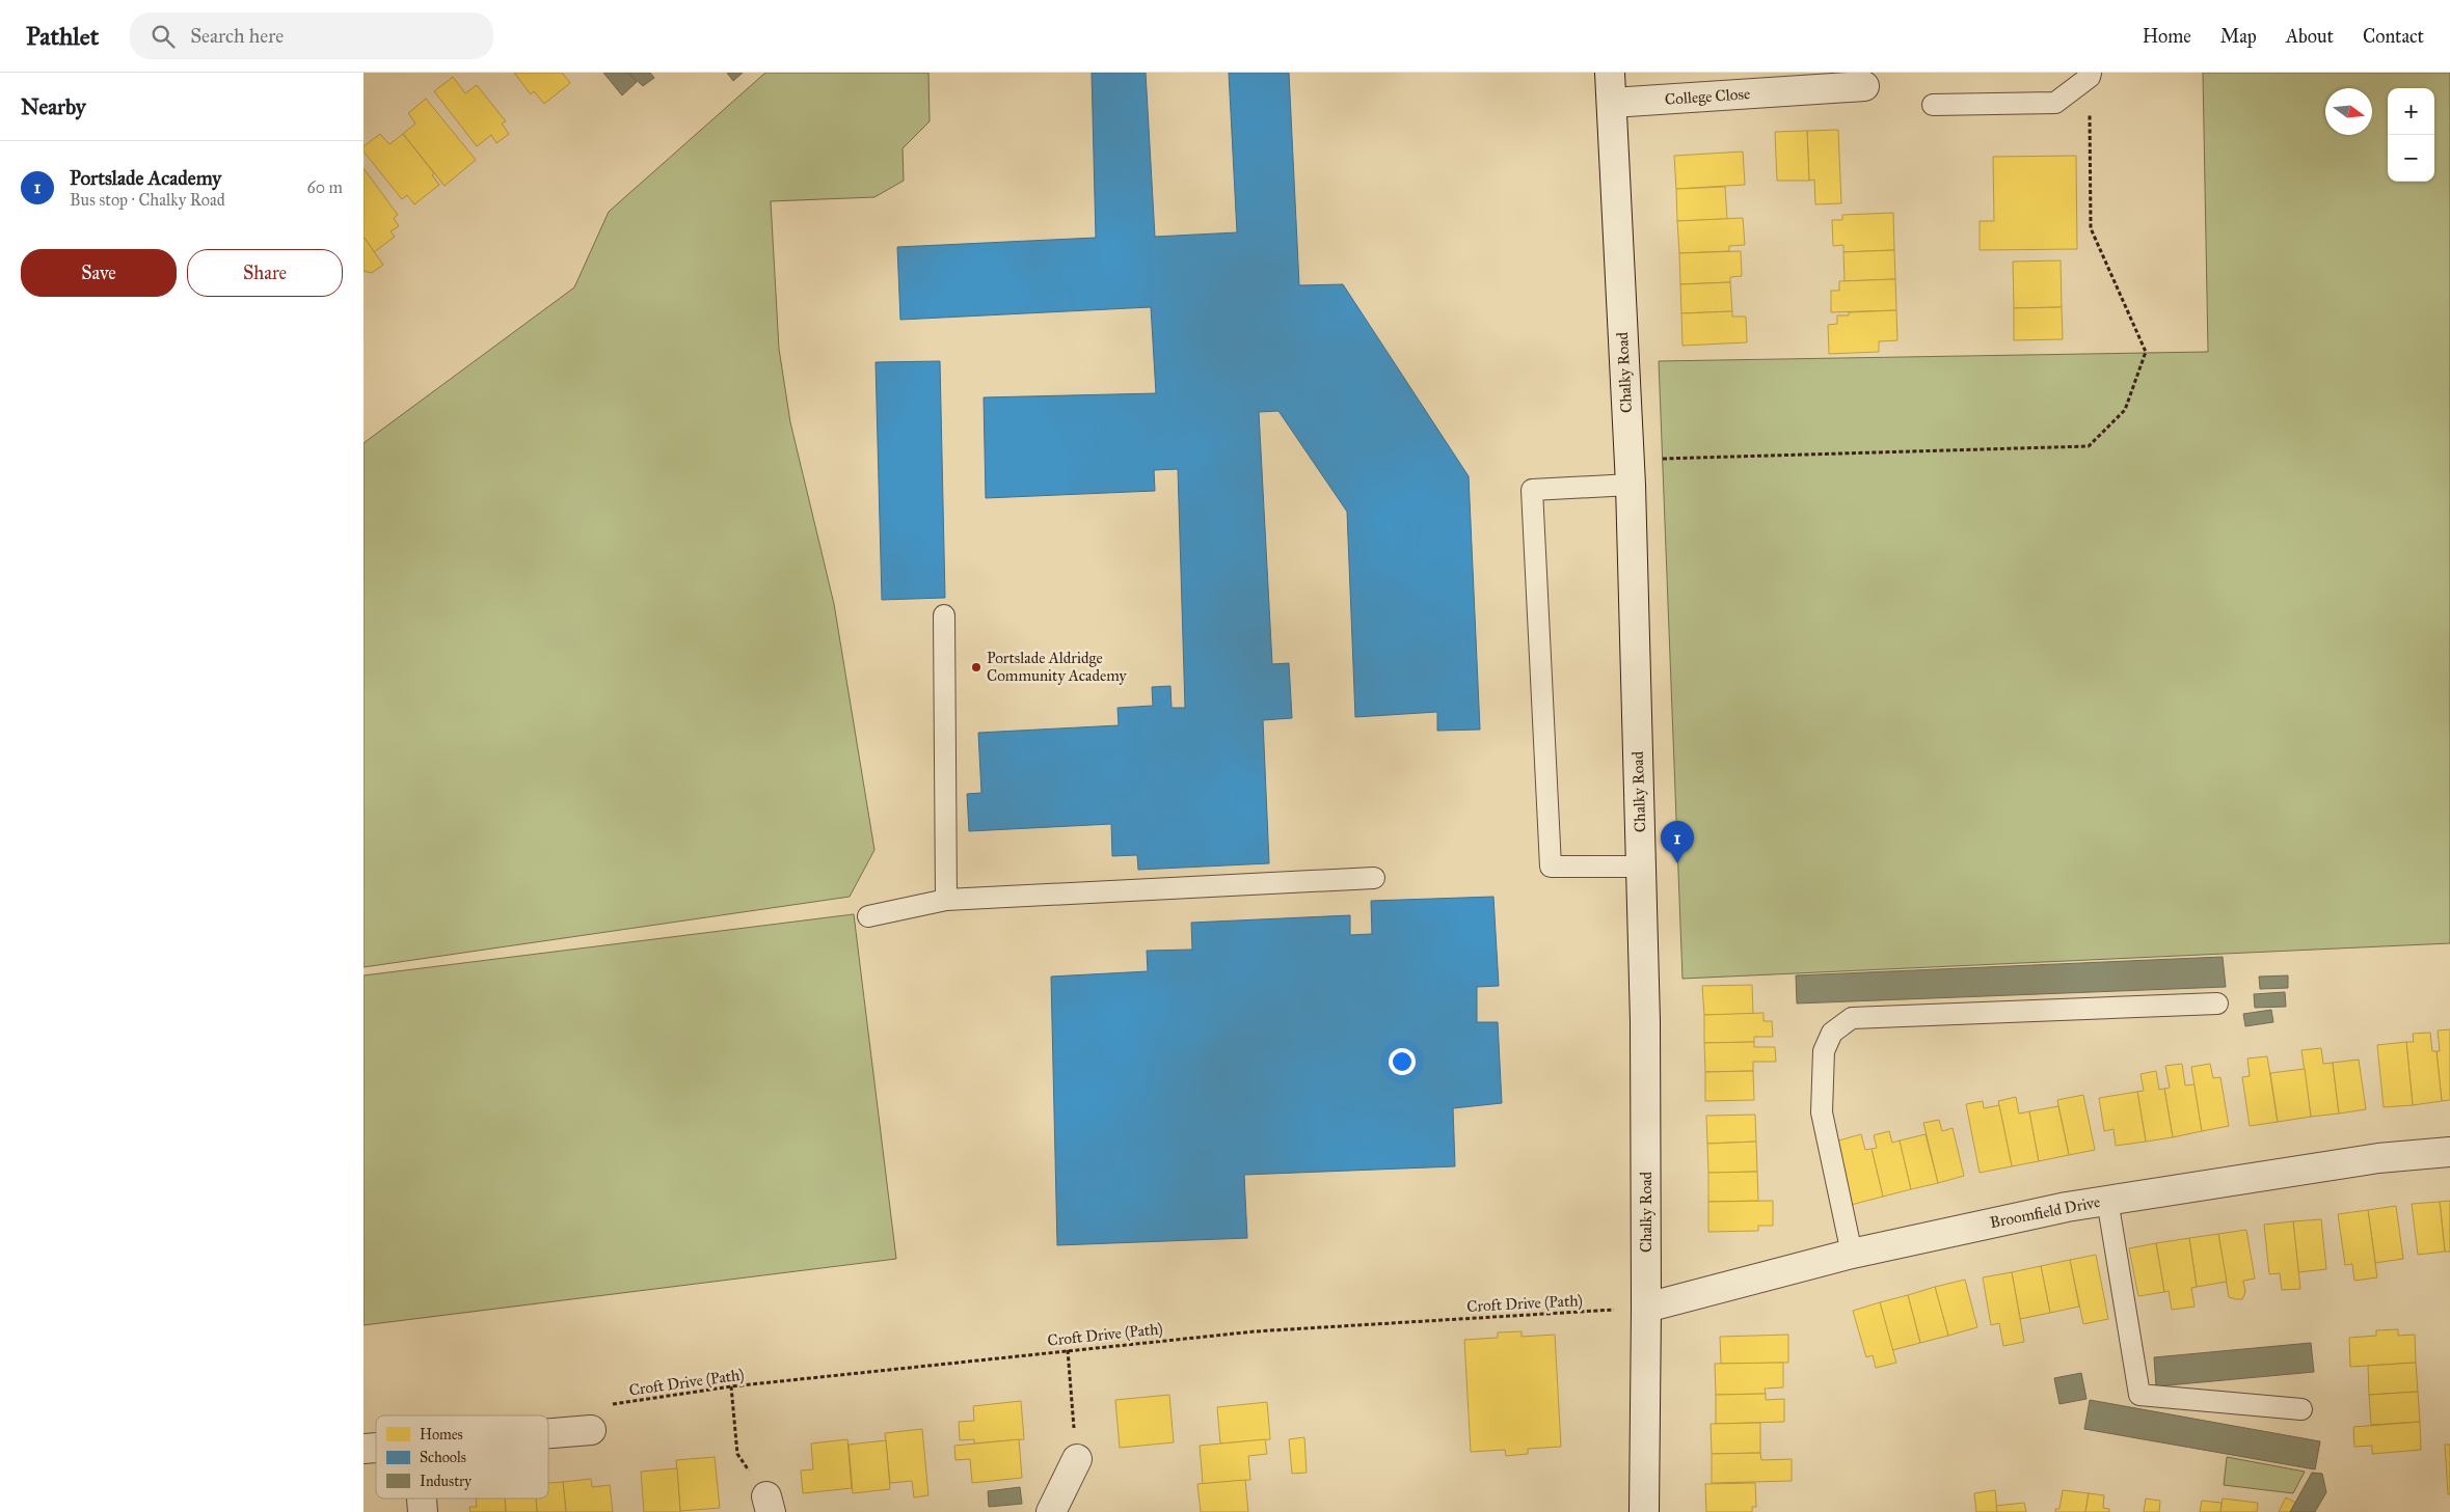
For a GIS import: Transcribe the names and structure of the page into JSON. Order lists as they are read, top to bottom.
{
  "streets": {
    "street": ["College Close", "Chalky Road", "Broomfield Drive"],
    "path": ["Croft Drive (Path)"]
  },
  "crossings": [
    ["College Close", "Chalky Road"],
    ["Chalky Road", "Broomfield Drive"],
    ["Chalky Road", "Croft Drive (Path)"],
    ["Broomfield Drive", "Croft Drive (Path)"]
  ],
  "places": ["Portslade Aldridge Community Academy"],
  "legend": ["Homes", "Schools", "Industry"],
  "north": "right",
  "page": {
    "header": "Pathlet",
    "search": "Search here",
    "nav": [
      "Home",
      "Map",
      "About",
      "Contact"
    ],
    "heading": "Nearby",
    "map_buttons": ["+", "−"],
    "list": [
      {
        "mark": "1",
        "name": "Portslade Academy",
        "note": "Bus stop · Chalky Road",
        "value": "60 m"
      }
    ],
    "buttons": ["Save", "Share"],
    "pins": "1"
  }
}
